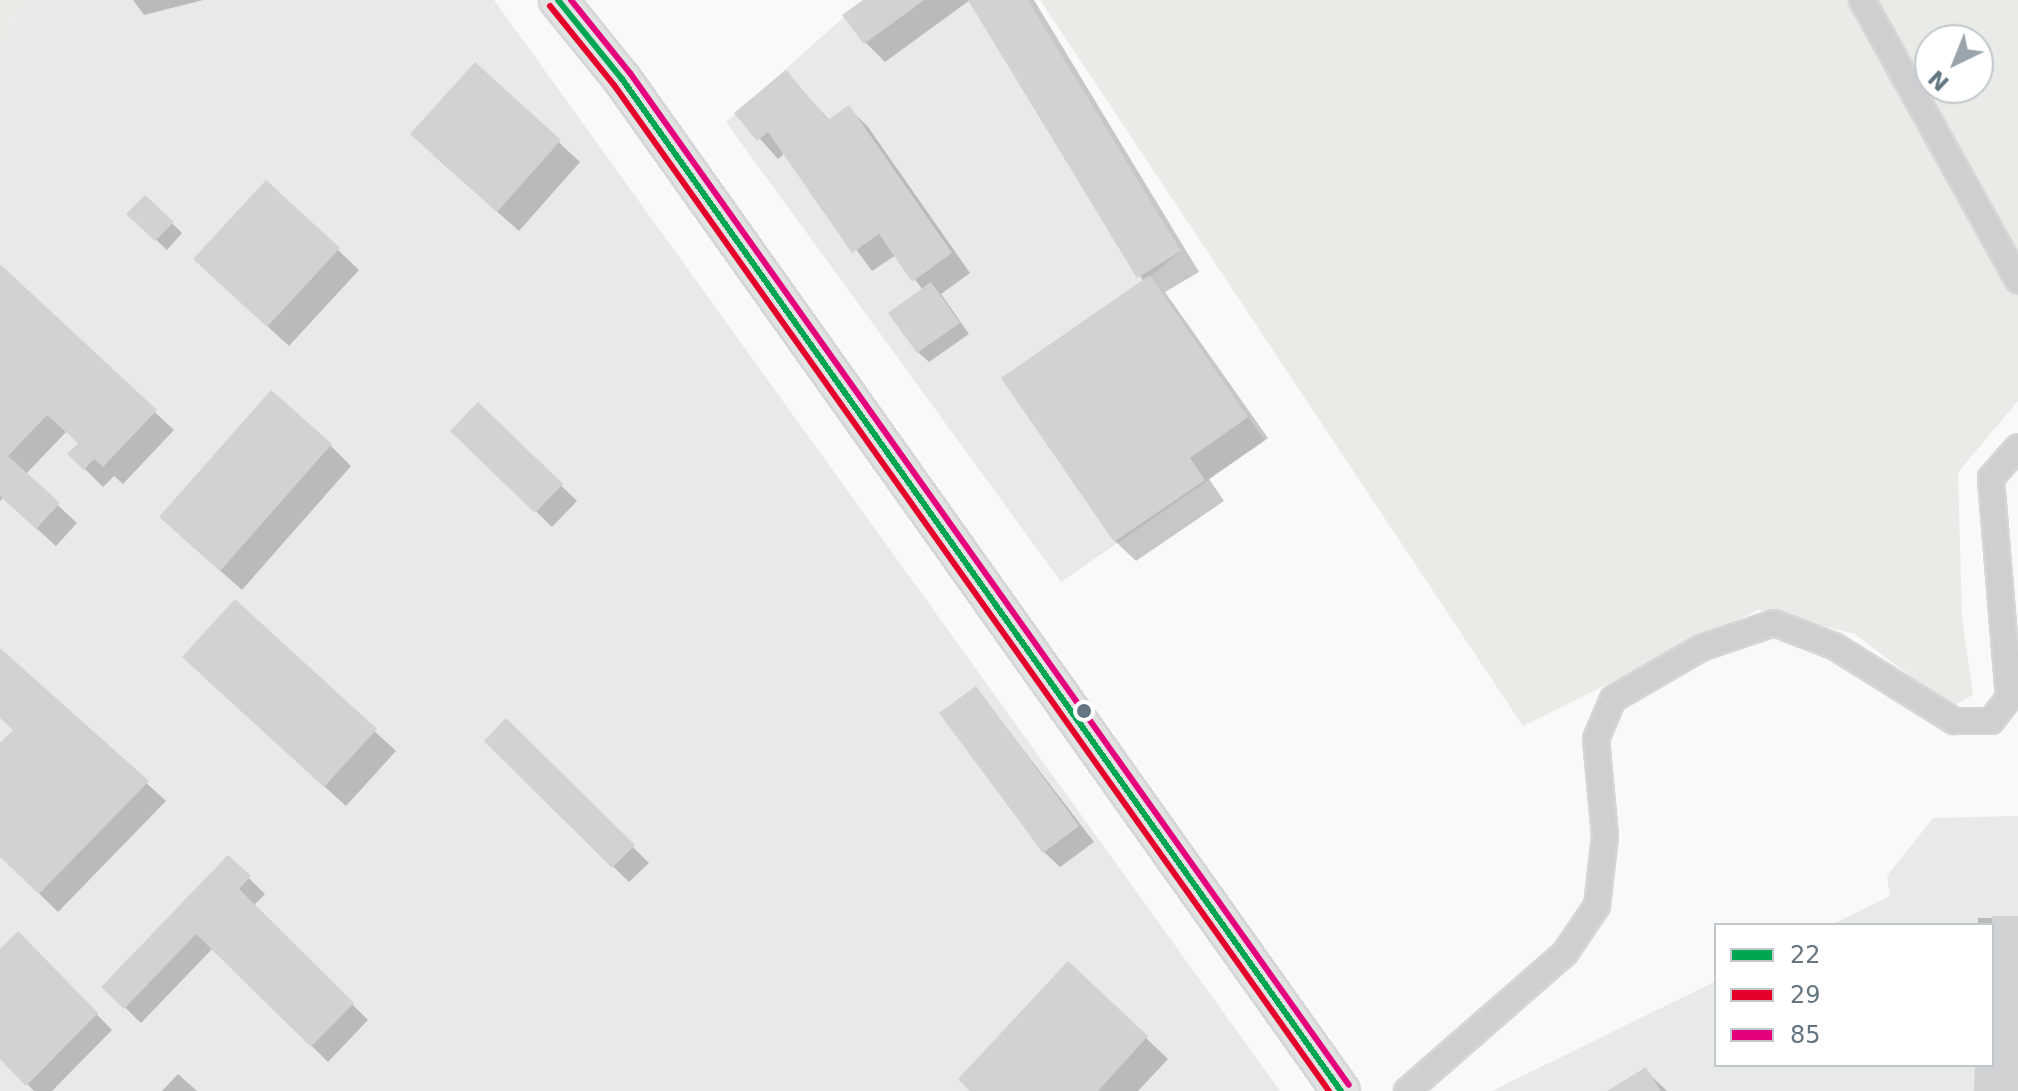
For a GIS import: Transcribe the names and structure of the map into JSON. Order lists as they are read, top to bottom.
{
  "lines": ["transit line 22", "transit line 85", "transit line 29"],
  "legend": ["22", "29", "85"],
  "north": "bottom left"
}
